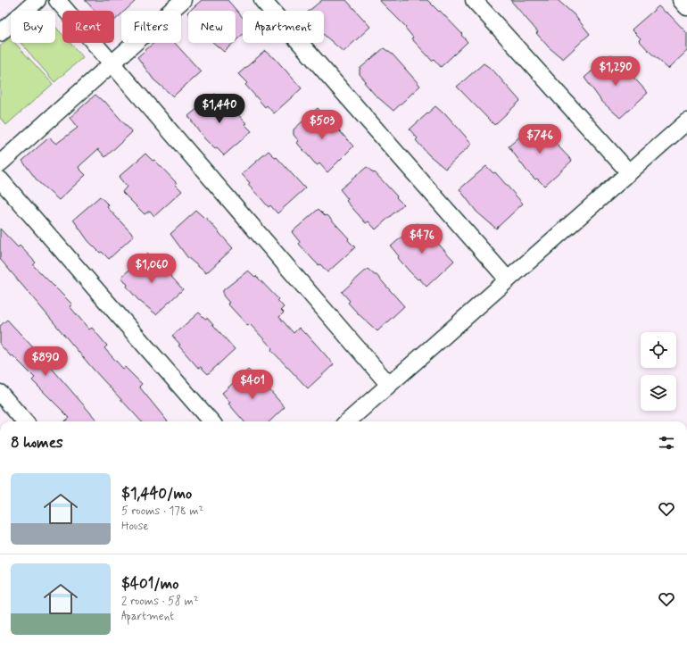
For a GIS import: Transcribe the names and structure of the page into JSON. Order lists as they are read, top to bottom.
{
  "page": {
    "chip": [
      "Buy",
      "Rent",
      "Filters",
      "New",
      "Apartment"
    ],
    "price": [
      "$1,290",
      "$1,440",
      "$503",
      "$746",
      "$476",
      "$1,060",
      "$890",
      "$401"
    ],
    "heading": "8 homes",
    "list": [
      {
        "name": "$1,440/mo",
        "note": "5 rooms · 178 m² · House"
      },
      {
        "name": "$401/mo",
        "note": "2 rooms · 58 m² · Apartment"
      }
    ]
  }
}
